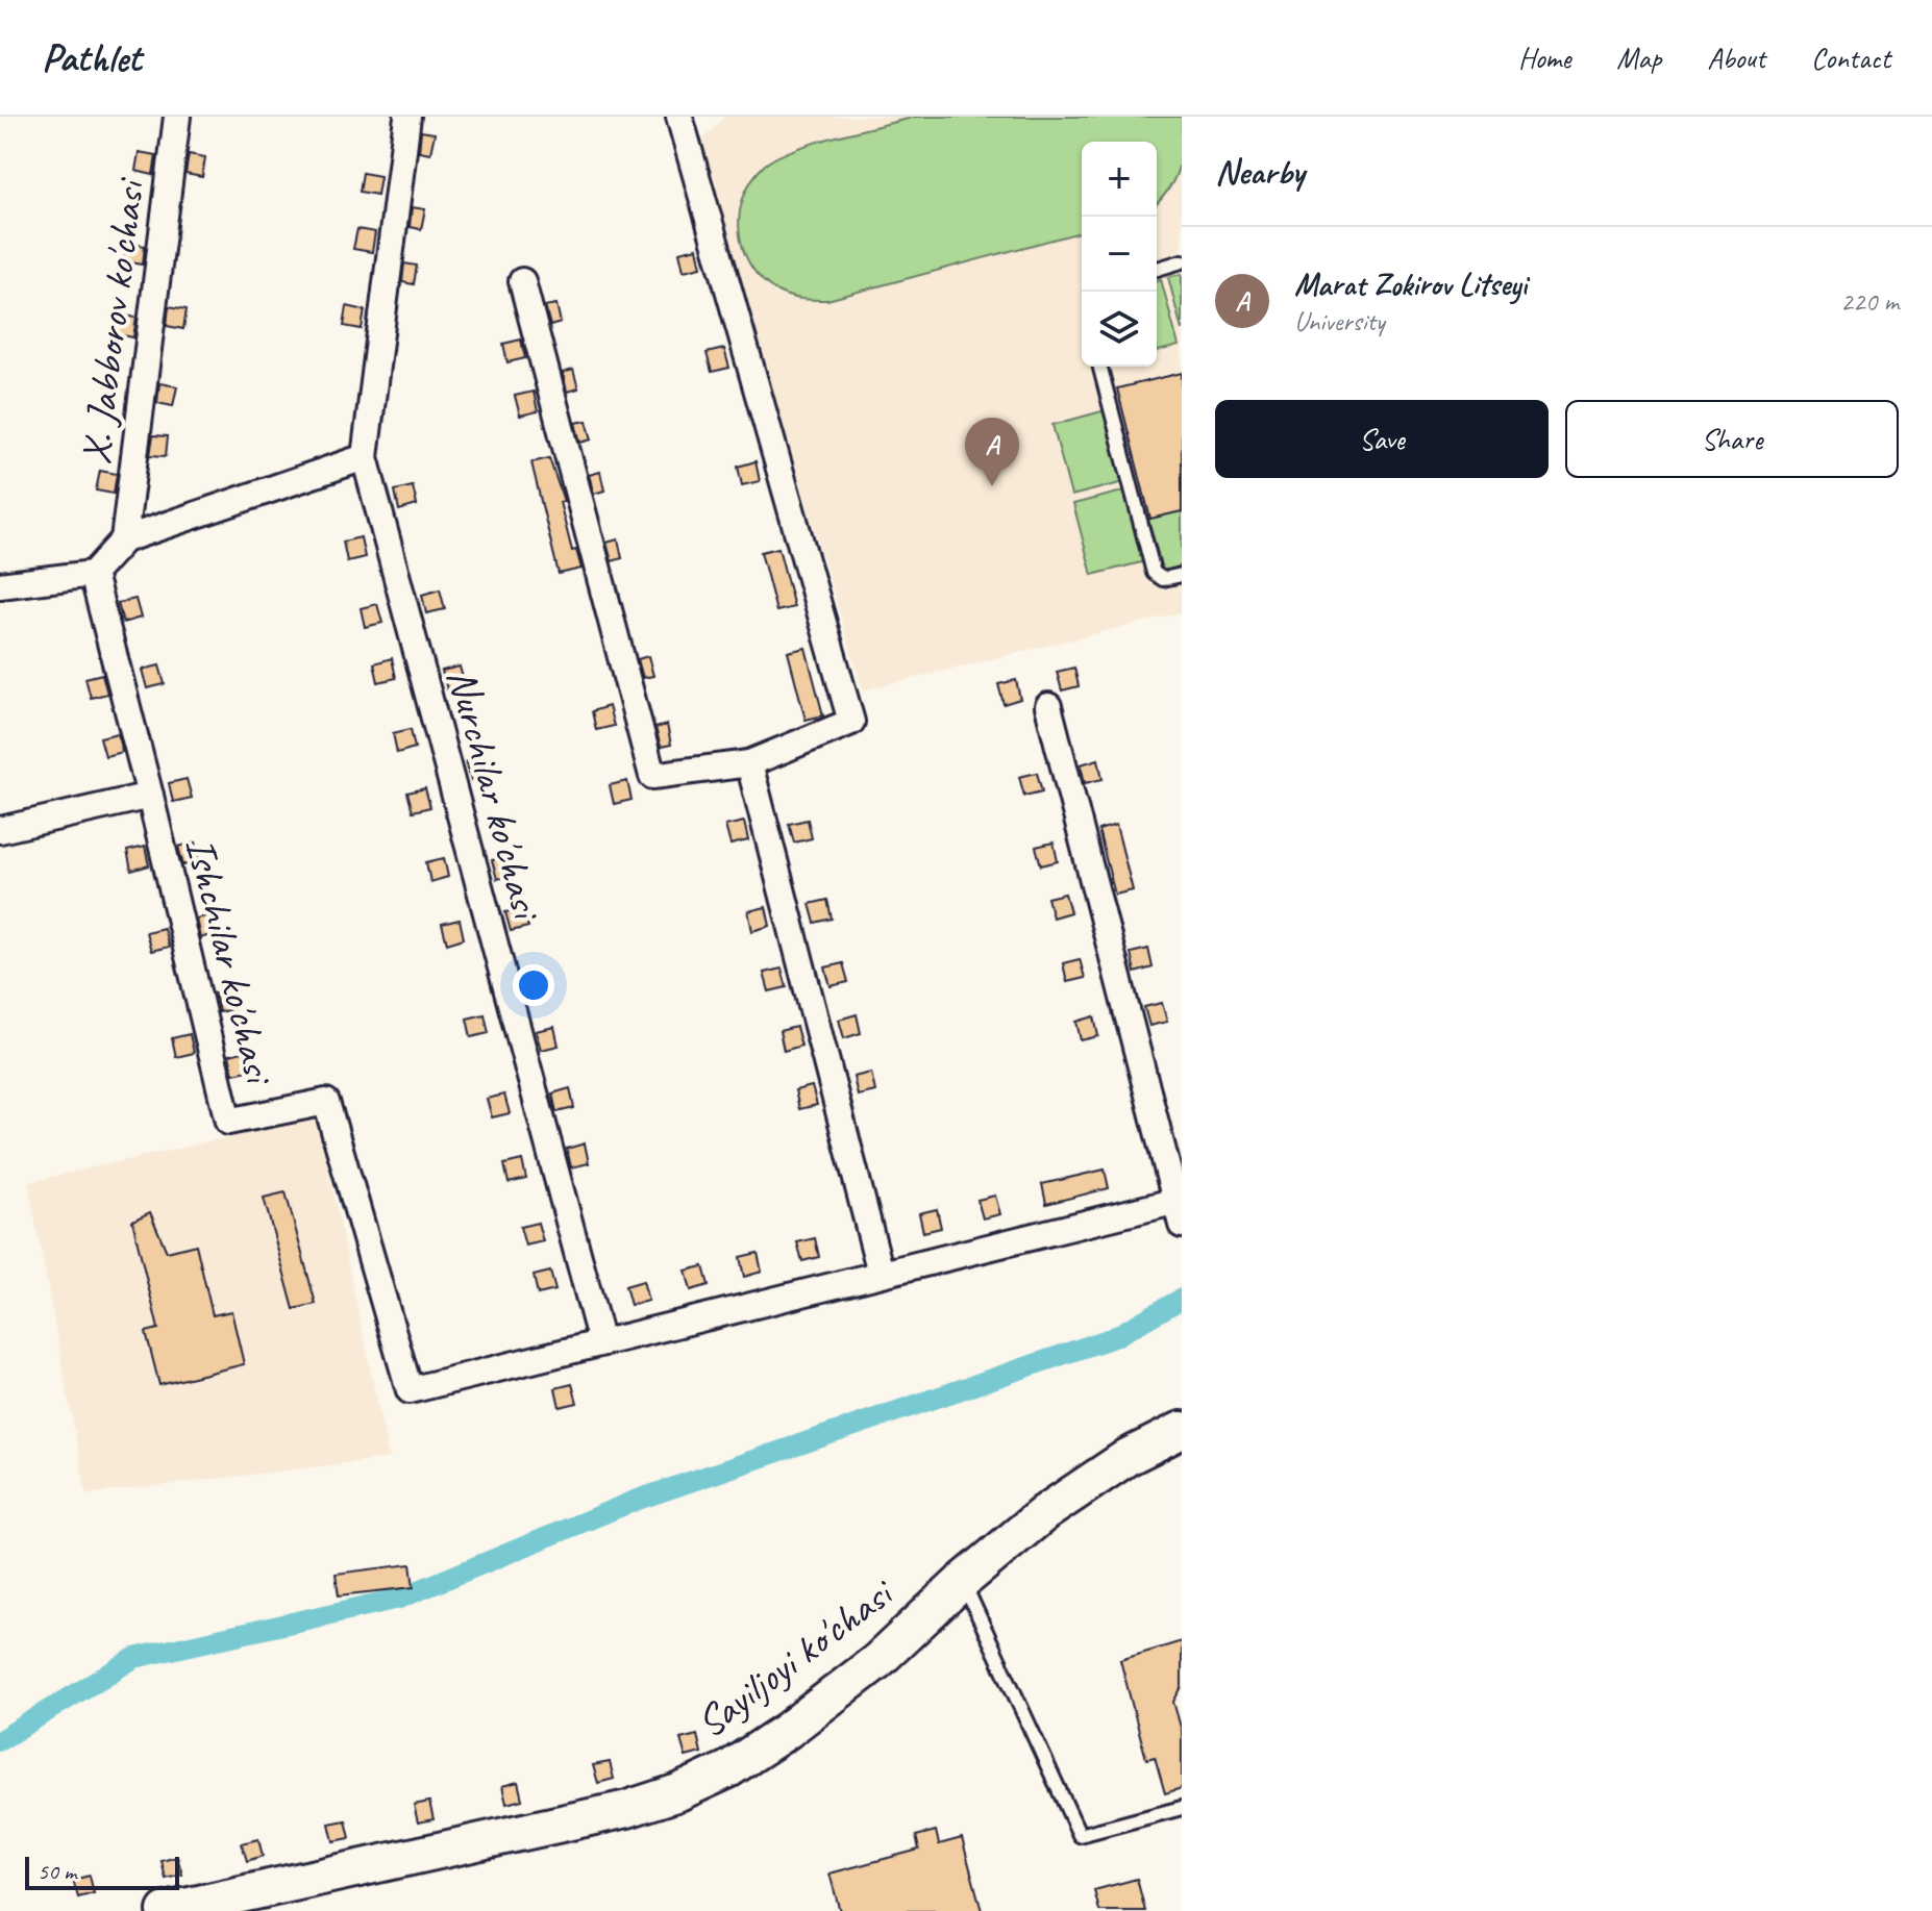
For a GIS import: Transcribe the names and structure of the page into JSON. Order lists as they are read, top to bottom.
{
  "streets": {
    "main road": ["Sayiljoyi ko'chasi"],
    "street": ["X. Jabborov ko'chasi", "Nurchilar ko'chasi", "Ishchilar ko'chasi"]
  },
  "crossings": [
    ["Nurchilar ko'chasi", "Ishchilar ko'chasi"]
  ],
  "scale_bar": "50 m",
  "page": {
    "header": "Pathlet",
    "nav": [
      "Home",
      "Map",
      "About",
      "Contact"
    ],
    "heading": "Nearby",
    "map_buttons": ["+", "−"],
    "list": [
      {
        "mark": "A",
        "name": "Marat Zokirov Litseyi",
        "note": "University",
        "value": "220 m"
      }
    ],
    "buttons": ["Save", "Share"],
    "pins": "A",
    "scale": "50 m"
  }
}
